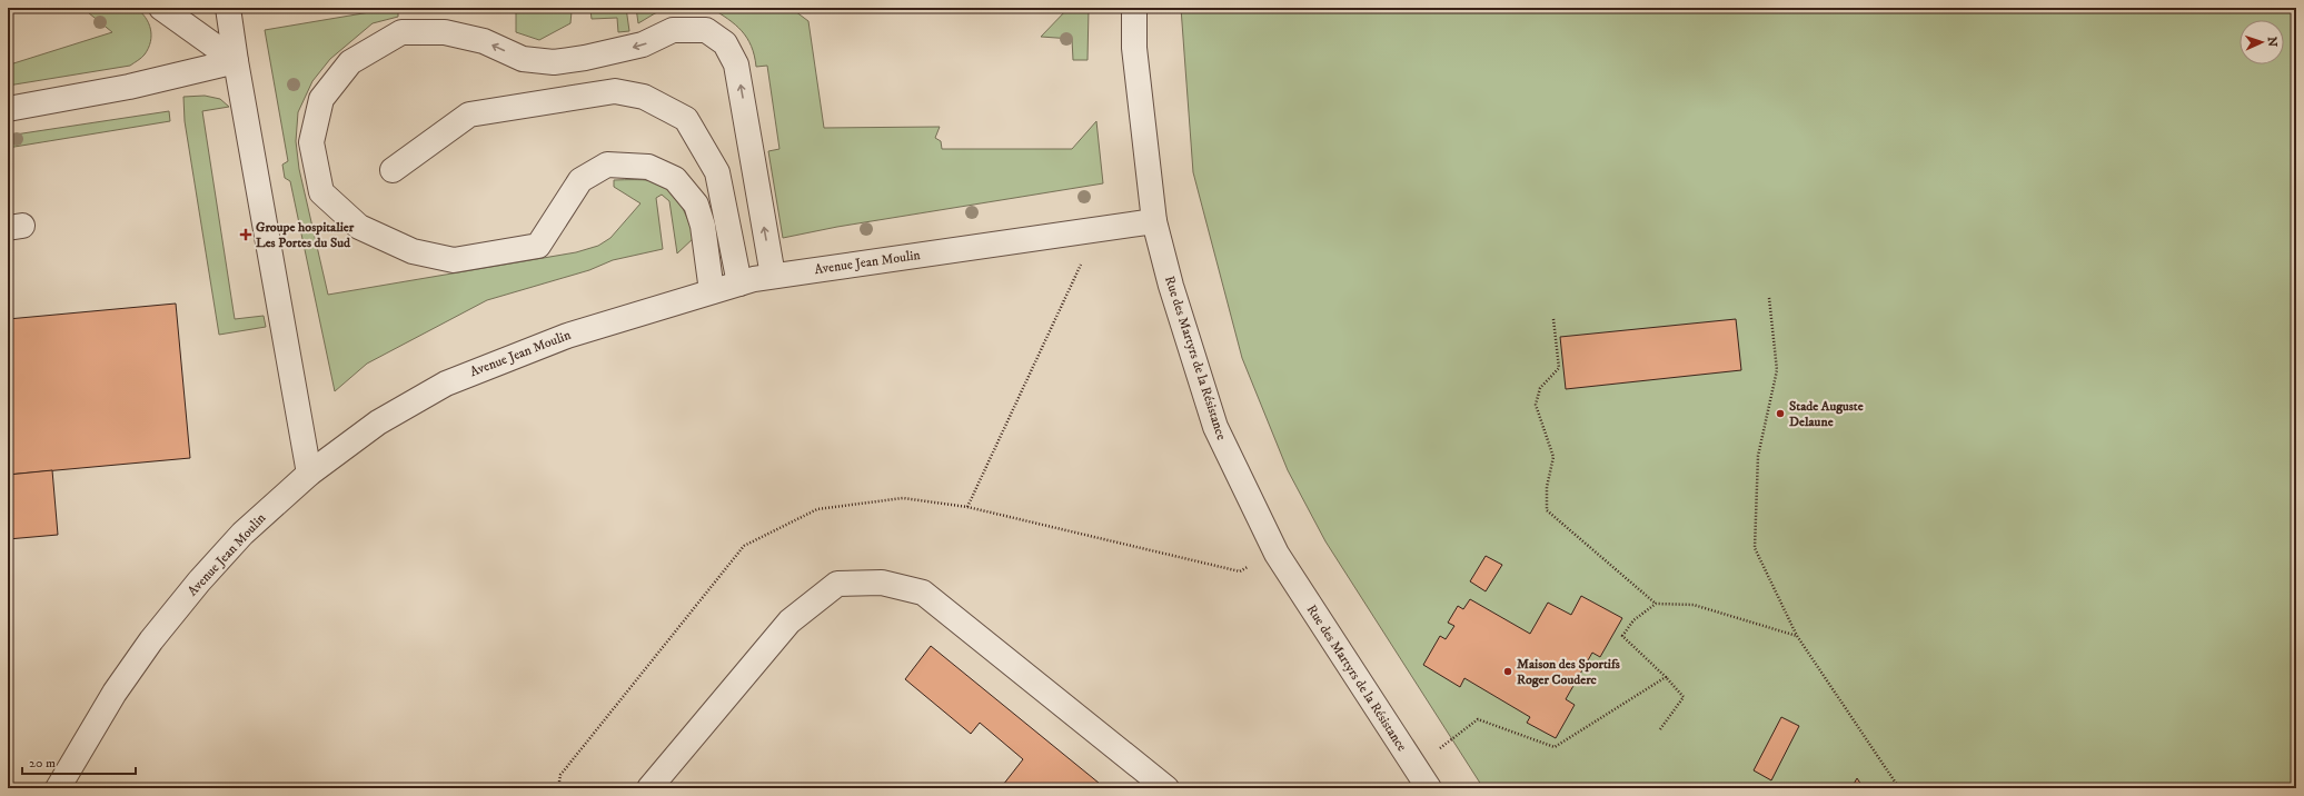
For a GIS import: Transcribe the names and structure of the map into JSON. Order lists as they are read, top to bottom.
{
  "streets": {
    "street": ["Avenue Jean Moulin", "Rue des Martyrs de la Résistance"]
  },
  "crossings": [
    ["Avenue Jean Moulin", "Rue des Martyrs de la Résistance"]
  ],
  "places": {
    "health": ["Groupe hospitalier Les Portes du Sud"],
    "other": ["Stade Auguste Delaune", "Maison des Sportifs Roger Couderc"]
  },
  "scale_bar": "20 m",
  "north": "right"
}
